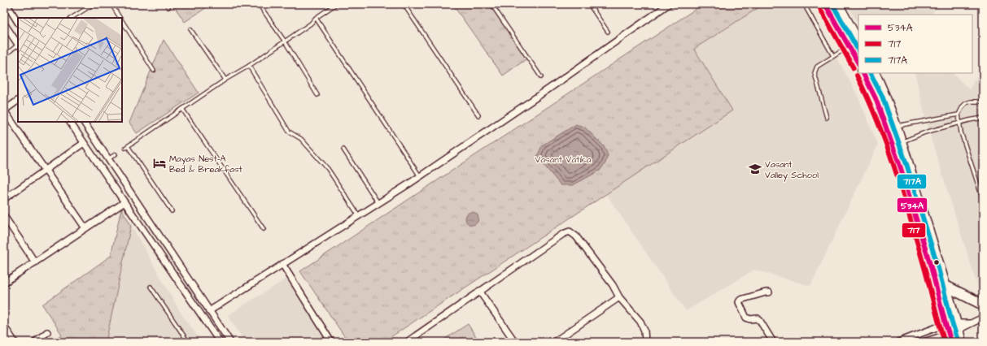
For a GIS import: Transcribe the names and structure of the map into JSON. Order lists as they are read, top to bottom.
{
  "parks": ["Vasant Vatika"],
  "places": {
    "hotel": ["Mayas Nest-A Bed & Breakfast"],
    "school or university": ["Vasant Valley School"]
  },
  "lines": ["transit line 534A", "transit line 717A", "transit line 717"],
  "legend": ["534A", "717", "717A"]
}
